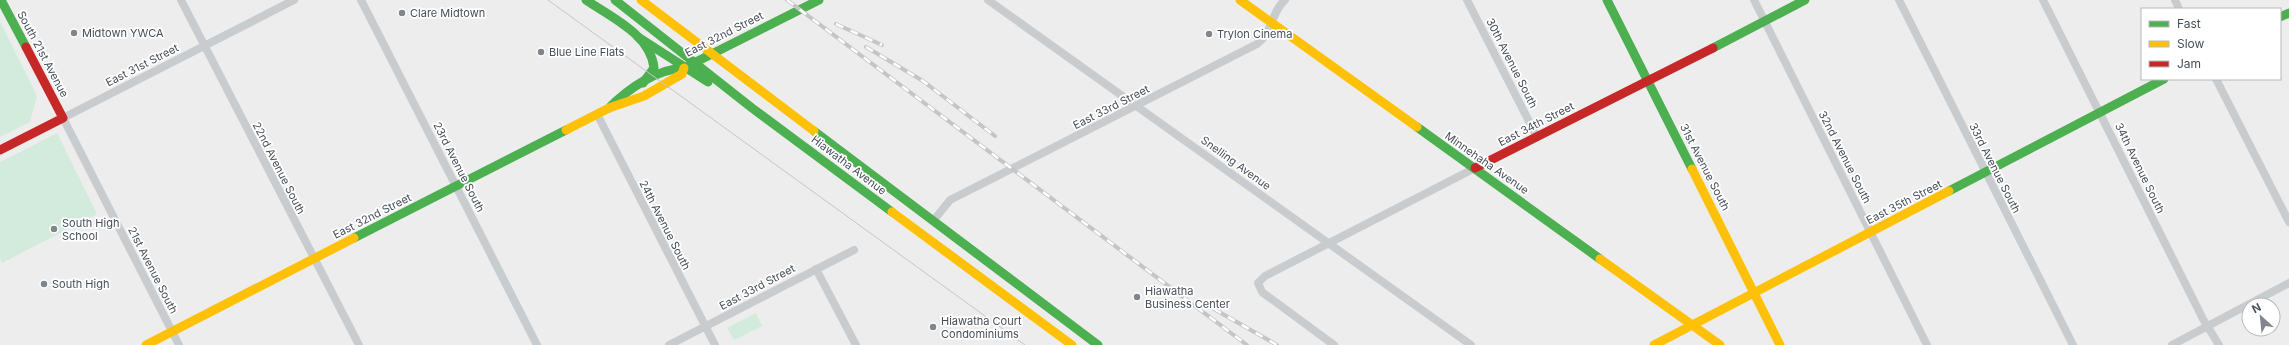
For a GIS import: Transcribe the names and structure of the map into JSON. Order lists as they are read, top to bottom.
{
  "streets": {
    "main road": [
      "East 32nd Street",
      "South 21st Avenue",
      "East 31st Street",
      "East 34th Street",
      "Minnehaha Avenue",
      "Hiawatha Avenue",
      "31st Avenue South",
      "East 35th Street"
    ],
    "street": [
      "30th Avenue South",
      "East 33rd Street",
      "32nd Avenue South",
      "Snelling Avenue",
      "23rd Avenue South",
      "22nd Avenue South",
      "33rd Avenue South",
      "34th Avenue South",
      "24th Avenue South",
      "21st Avenue South"
    ]
  },
  "crossings": [
    ["East 32nd Street", "Hiawatha Avenue"],
    ["East 32nd Street", "23rd Avenue South"],
    ["East 32nd Street", "22nd Avenue South"],
    ["East 32nd Street", "24th Avenue South"],
    ["East 32nd Street", "21st Avenue South"],
    ["South 21st Avenue", "East 31st Street"],
    ["South 21st Avenue", "21st Avenue South"],
    ["30th Avenue South", "East 34th Street"],
    ["East 31st Street", "22nd Avenue South"],
    ["East 31st Street", "21st Avenue South"],
    ["East 33rd Street", "Snelling Avenue"],
    ["East 33rd Street", "Minnehaha Avenue"],
    ["East 33rd Street", "Hiawatha Avenue"],
    ["East 33rd Street", "24th Avenue South"],
    ["East 34th Street", "32nd Avenue South"],
    ["East 34th Street", "Snelling Avenue"],
    ["East 34th Street", "Minnehaha Avenue"],
    ["East 34th Street", "31st Avenue South"],
    ["32nd Avenue South", "East 35th Street"],
    ["Minnehaha Avenue", "East 35th Street"],
    ["31st Avenue South", "East 35th Street"],
    ["33rd Avenue South", "East 35th Street"],
    ["34th Avenue South", "East 35th Street"]
  ],
  "places": [
    "Clare Midtown",
    "Midtown YWCA",
    "Trylon Cinema",
    "Blue Line Flats",
    "South High School",
    "South High",
    "Hiawatha Business Center",
    "Hiawatha Court Condominiums"
  ],
  "legend": ["Fast", "Slow", "Jam"],
  "north": "top left"
}
